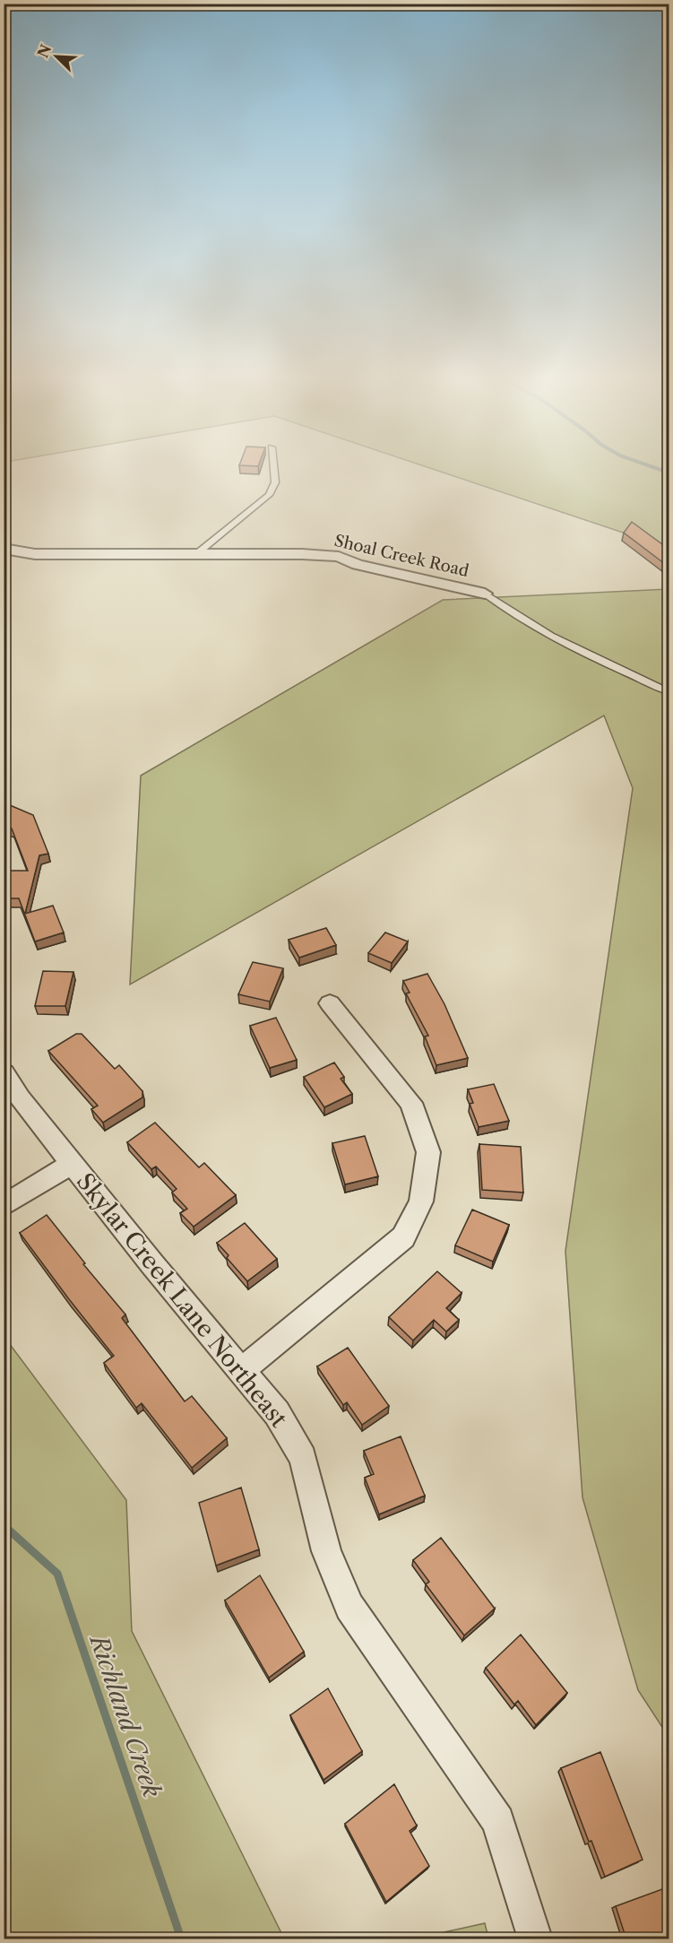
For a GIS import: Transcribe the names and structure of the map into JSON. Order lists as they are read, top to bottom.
{
  "streets": {
    "street": ["Shoal Creek Road", "Skylar Creek Lane Northeast"]
  },
  "water": ["Richland Creek"],
  "north": "top left"
}
